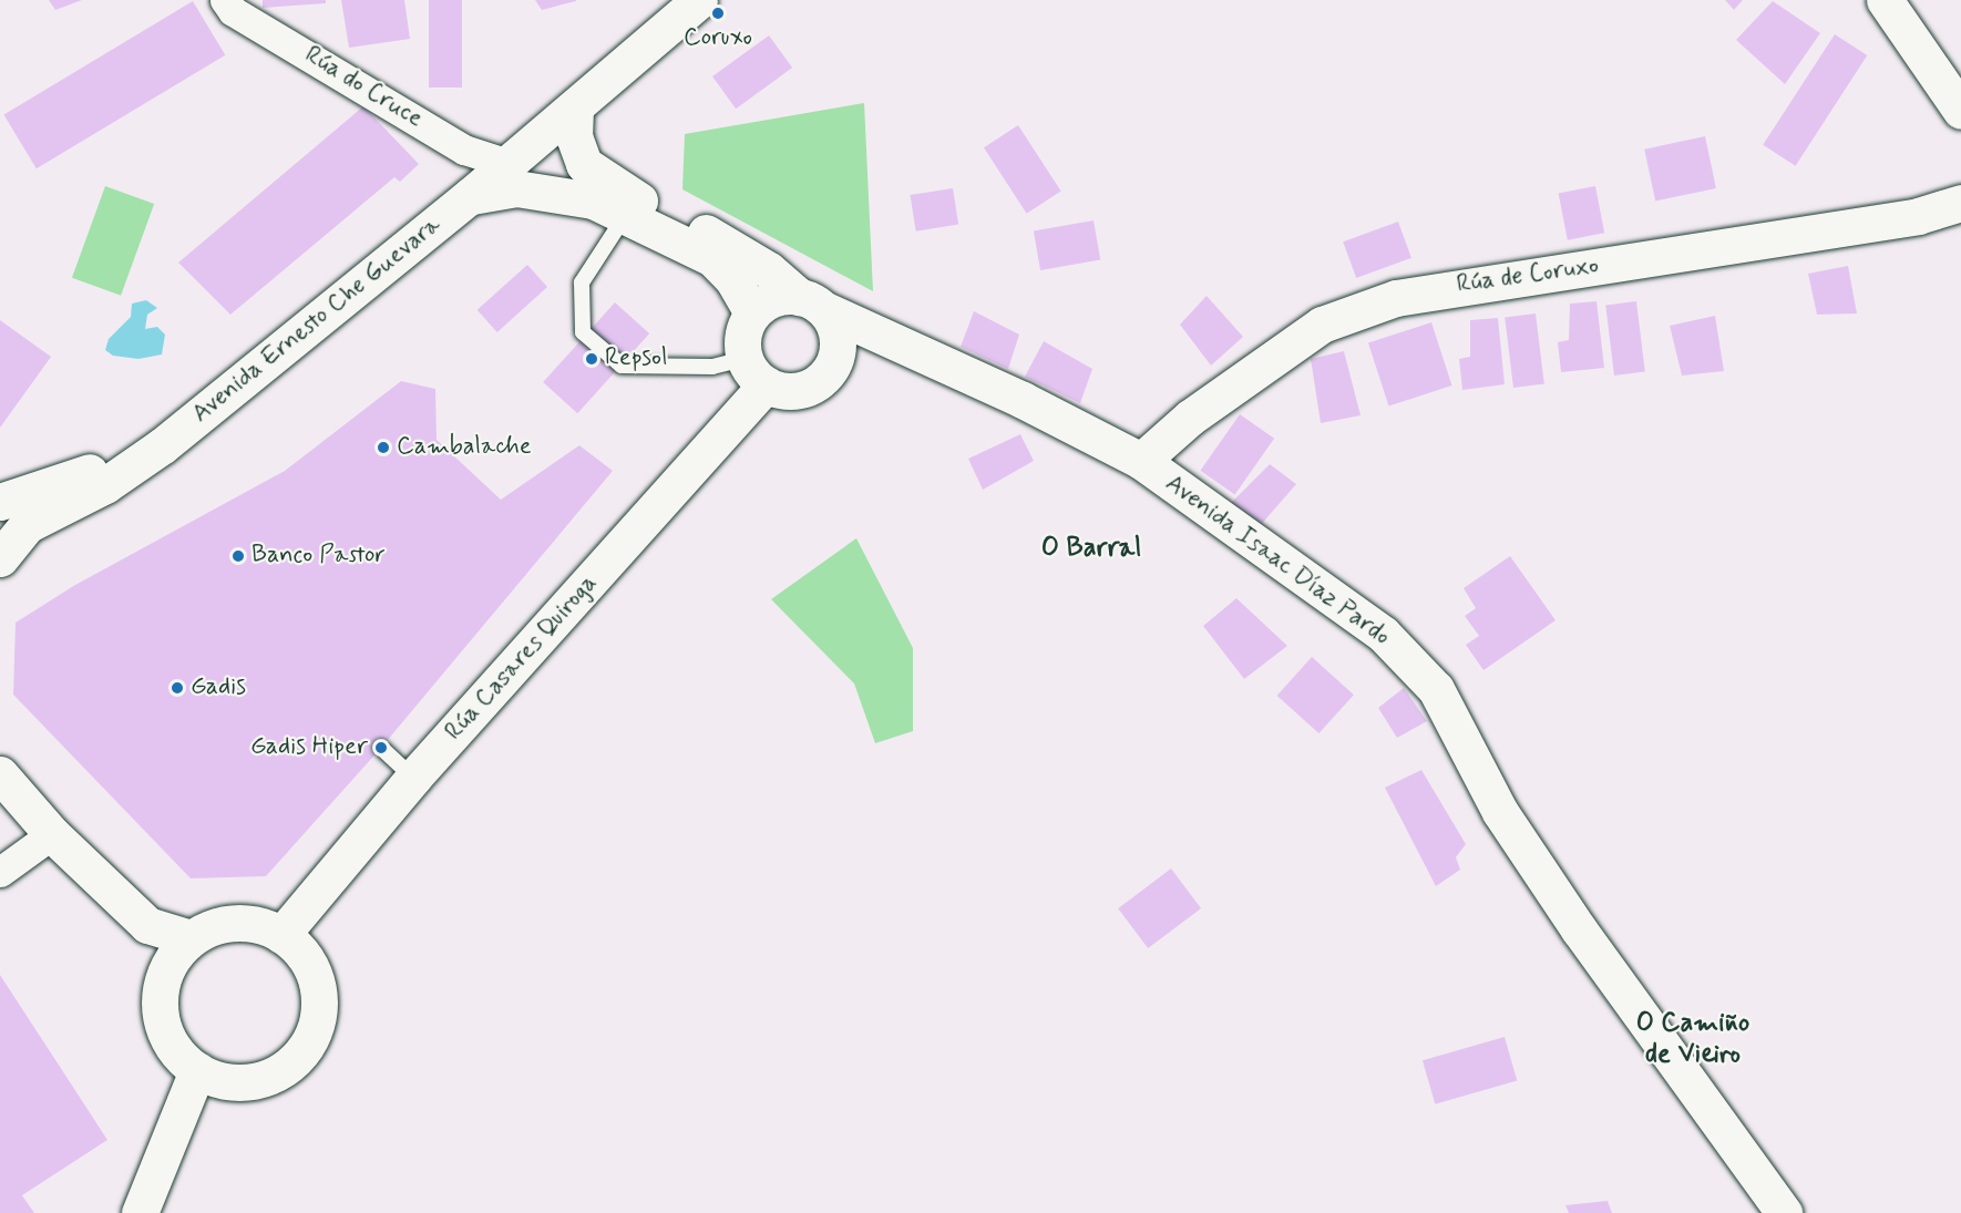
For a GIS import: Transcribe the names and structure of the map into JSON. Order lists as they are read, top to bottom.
{
  "streets": {
    "street": [
      "Rúa do Cruce",
      "Rúa de Coruxo",
      "Avenida Ernesto Che Guevara",
      "Avenida Isaac Díaz Pardo",
      "Rúa Casares Quiroga"
    ]
  },
  "crossings": [
    ["Rúa do Cruce", "Avenida Ernesto Che Guevara"],
    ["Rúa de Coruxo", "Avenida Isaac Díaz Pardo"],
    ["Avenida Isaac Díaz Pardo", "Rúa Casares Quiroga"]
  ],
  "districts": ["O Barral", "O Camiño de Vieiro"],
  "places": [
    "Coruxo",
    "Repsol",
    "Cambalache",
    "Banco Pastor",
    "Gadis",
    "Gadis Hiper"
  ]
}
